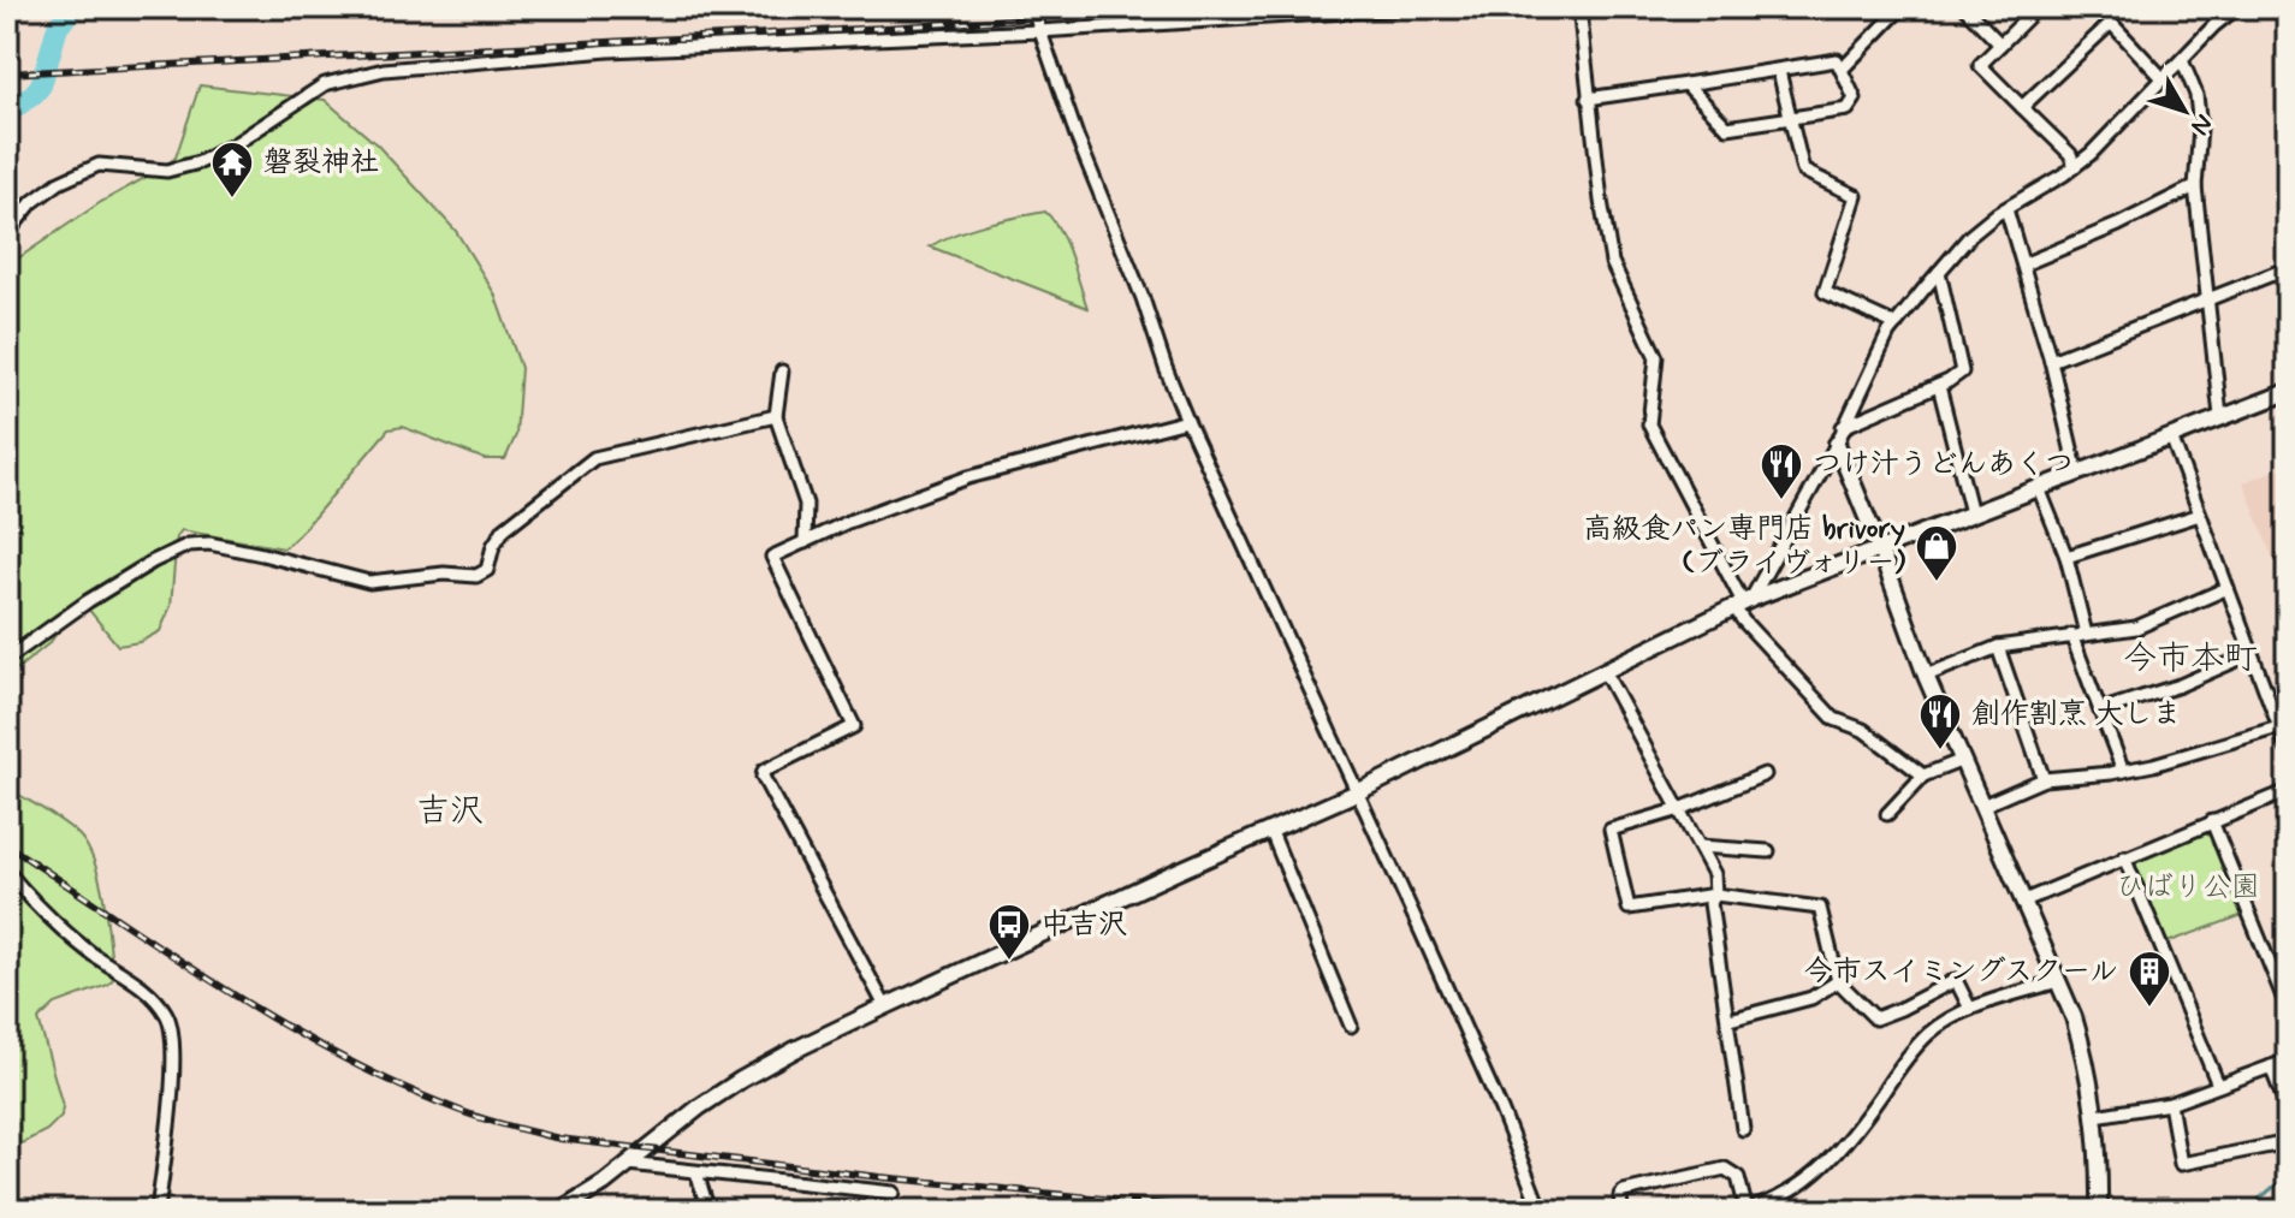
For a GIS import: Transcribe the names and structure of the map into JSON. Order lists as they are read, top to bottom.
{
  "districts": ["今市本町", "吉沢"],
  "parks": ["ひばり公園"],
  "places": {
    "temple": ["磐裂神社"],
    "restaurant": ["つけ汁うどんあくつ", "創作割烹 大しま"],
    "shop": ["高級食パン専門店 brivory (ブライヴォリー)"],
    "bus stop": ["中吉沢"],
    "building": ["今市スイミングスクール"]
  },
  "north": "bottom right"
}
